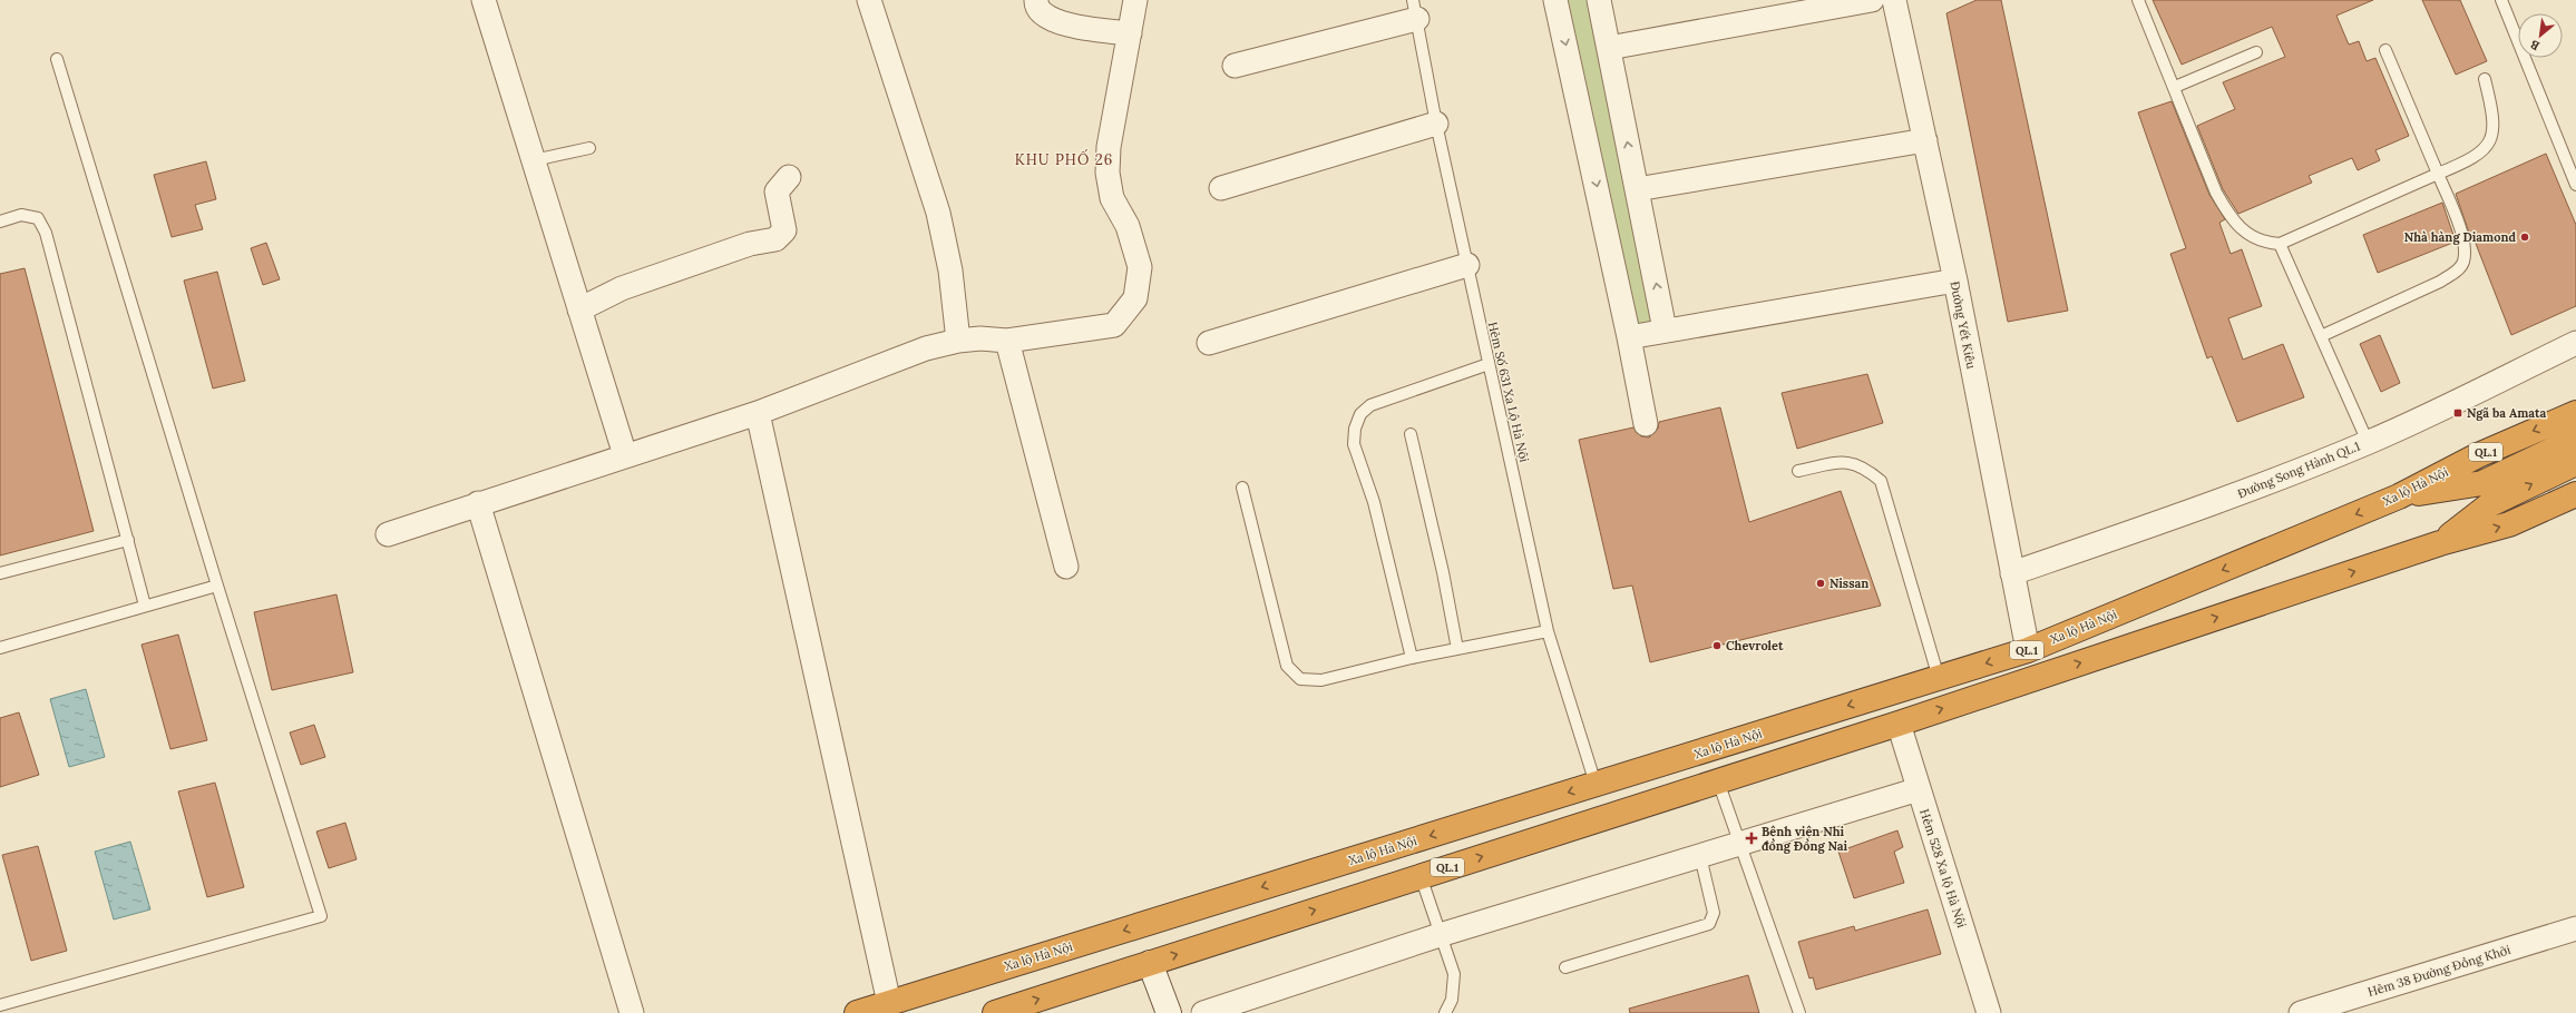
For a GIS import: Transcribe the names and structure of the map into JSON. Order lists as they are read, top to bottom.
{
  "streets": {
    "highway": ["QL.1", "Xa lộ Hà Nội"],
    "street": [
      "Đường Yết Kiêu",
      "Đường Song Hành QL.1",
      "Hẻm 528 Xa lộ Hà Nội",
      "Hẻm 38 Đường Đồng Khởi"
    ],
    "lane": ["Hẻm Số 631 Xa Lộ Hà Nội"]
  },
  "crossings": [
    ["Đường Yết Kiêu", "Đường Song Hành QL.1"],
    ["Đường Yết Kiêu", "Xa lộ Hà Nội"],
    ["Hẻm Số 631 Xa Lộ Hà Nội", "Xa lộ Hà Nội"],
    ["QL.1", "Xa lộ Hà Nội"],
    ["QL.1", "Hẻm 528 Xa lộ Hà Nội"]
  ],
  "districts": ["KHU PHỐ 26"],
  "places": {
    "other": ["Nhà hàng Diamond", "Nissan", "Chevrolet"],
    "transit": ["Ngã ba Amata"],
    "health": ["Bệnh viện Nhi đồng Đồng Nai"]
  },
  "north": "bottom left"
}
